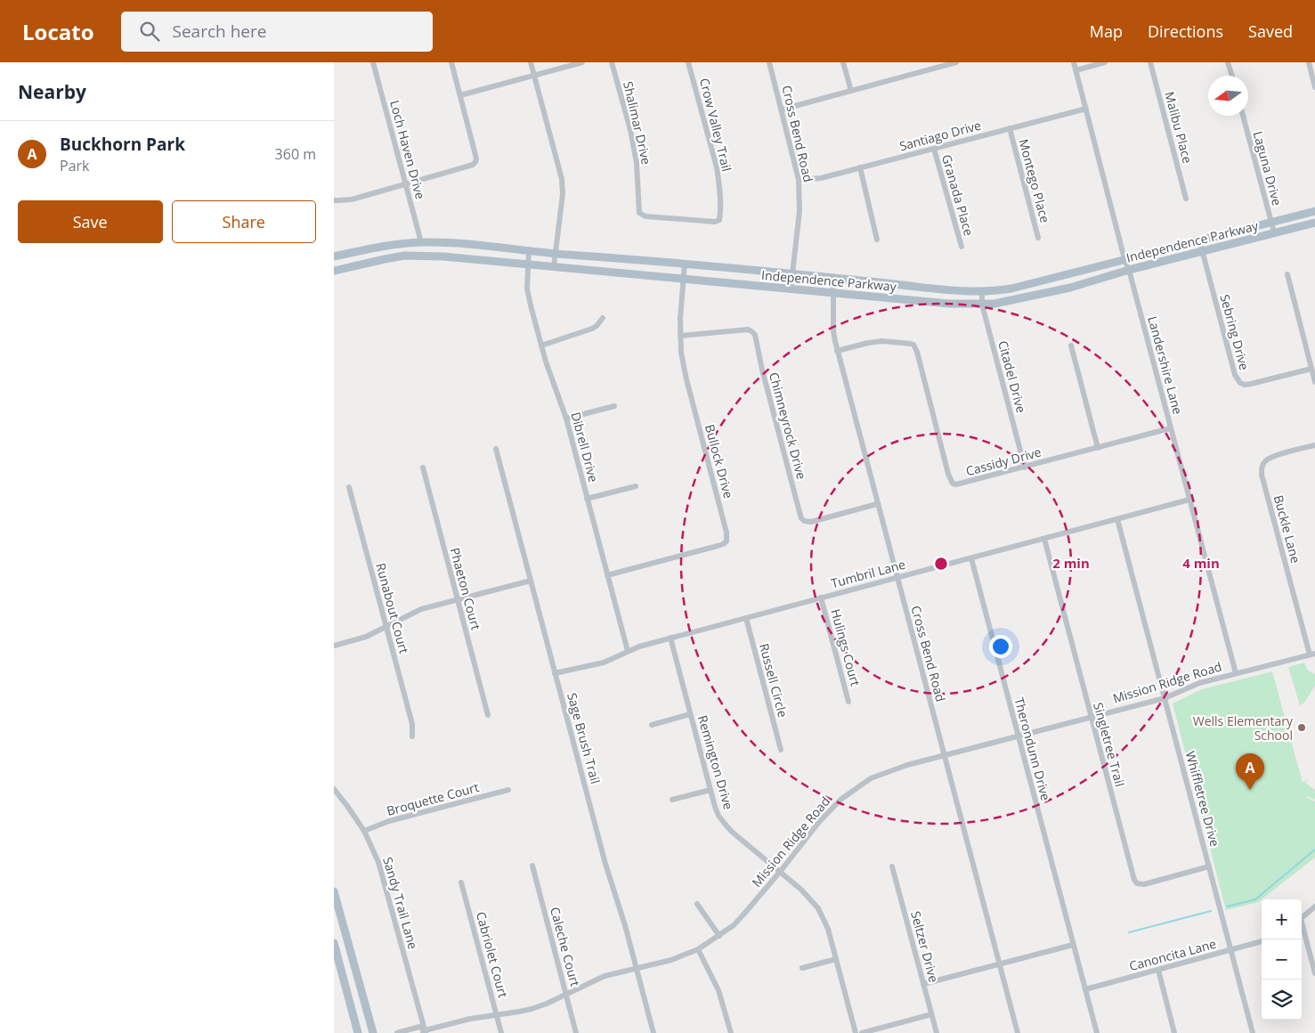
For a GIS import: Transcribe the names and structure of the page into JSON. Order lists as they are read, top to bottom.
{
  "streets": {
    "main road": ["Independence Parkway"],
    "street": [
      "Shalimar Drive",
      "Crow Valley Trail",
      "Malibu Place",
      "Cross Bend Road",
      "Santiago Drive",
      "Loch Haven Drive",
      "Laguna Drive",
      "Montego Place",
      "Granada Place",
      "Sebring Drive",
      "Landershire Lane",
      "Citadel Drive",
      "Chimneyrock Drive",
      "Dibrell Drive",
      "Bullock Drive",
      "Cassidy Drive",
      "Buckle Lane",
      "Tumbril Lane",
      "Phaeton Court",
      "Runabout Court",
      "Hulings Court",
      "Russell Circle",
      "Mission Ridge Road",
      "Sage Brush Trail",
      "Singletree Trail",
      "Therondunn Drive",
      "Remington Drive",
      "Broquette Court",
      "Whiffletree Drive",
      "Sandy Trail Lane",
      "Caleche Court",
      "Seltzer Drive",
      "Cabriolet Court",
      "Canoncita Lane"
    ]
  },
  "crossings": [
    ["Shalimar Drive", "Crow Valley Trail"],
    ["Cross Bend Road", "Santiago Drive"],
    ["Cross Bend Road", "Independence Parkway"],
    ["Cross Bend Road", "Chimneyrock Drive"],
    ["Cross Bend Road", "Cassidy Drive"],
    ["Cross Bend Road", "Tumbril Lane"],
    ["Cross Bend Road", "Mission Ridge Road"],
    ["Santiago Drive", "Montego Place"],
    ["Santiago Drive", "Granada Place"],
    ["Santiago Drive", "Landershire Lane"],
    ["Loch Haven Drive", "Independence Parkway"],
    ["Laguna Drive", "Independence Parkway"],
    ["Independence Parkway", "Sebring Drive"],
    ["Independence Parkway", "Landershire Lane"],
    ["Independence Parkway", "Citadel Drive"],
    ["Independence Parkway", "Dibrell Drive"],
    ["Independence Parkway", "Bullock Drive"],
    ["Landershire Lane", "Cassidy Drive"],
    ["Landershire Lane", "Tumbril Lane"],
    ["Landershire Lane", "Mission Ridge Road"],
    ["Citadel Drive", "Cassidy Drive"],
    ["Chimneyrock Drive", "Bullock Drive"],
    ["Dibrell Drive", "Bullock Drive"],
    ["Dibrell Drive", "Tumbril Lane"],
    ["Buckle Lane", "Mission Ridge Road"],
    ["Tumbril Lane", "Hulings Court"],
    ["Tumbril Lane", "Russell Circle"],
    ["Tumbril Lane", "Sage Brush Trail"],
    ["Tumbril Lane", "Singletree Trail"],
    ["Tumbril Lane", "Therondunn Drive"],
    ["Tumbril Lane", "Remington Drive"],
    ["Tumbril Lane", "Whiffletree Drive"],
    ["Mission Ridge Road", "Sage Brush Trail"],
    ["Mission Ridge Road", "Singletree Trail"],
    ["Mission Ridge Road", "Therondunn Drive"],
    ["Mission Ridge Road", "Remington Drive"],
    ["Mission Ridge Road", "Whiffletree Drive"],
    ["Mission Ridge Road", "Sandy Trail Lane"],
    ["Mission Ridge Road", "Caleche Court"],
    ["Mission Ridge Road", "Cabriolet Court"],
    ["Singletree Trail", "Whiffletree Drive"],
    ["Therondunn Drive", "Canoncita Lane"],
    ["Broquette Court", "Sandy Trail Lane"],
    ["Whiffletree Drive", "Canoncita Lane"]
  ],
  "places": ["Wells Elementary School"],
  "north": "left",
  "page": {
    "header": "Locato",
    "search": "Search here",
    "nav": ["Map", "Directions", "Saved"],
    "heading": "Nearby",
    "list": [
      {
        "mark": "A",
        "name": "Buckhorn Park",
        "note": "Park",
        "value": "360 m"
      }
    ],
    "buttons": ["Save", "Share"],
    "pins": "A",
    "map_buttons": ["+", "−"]
  },
  "rings": ["2 min", "4 min"]
}
